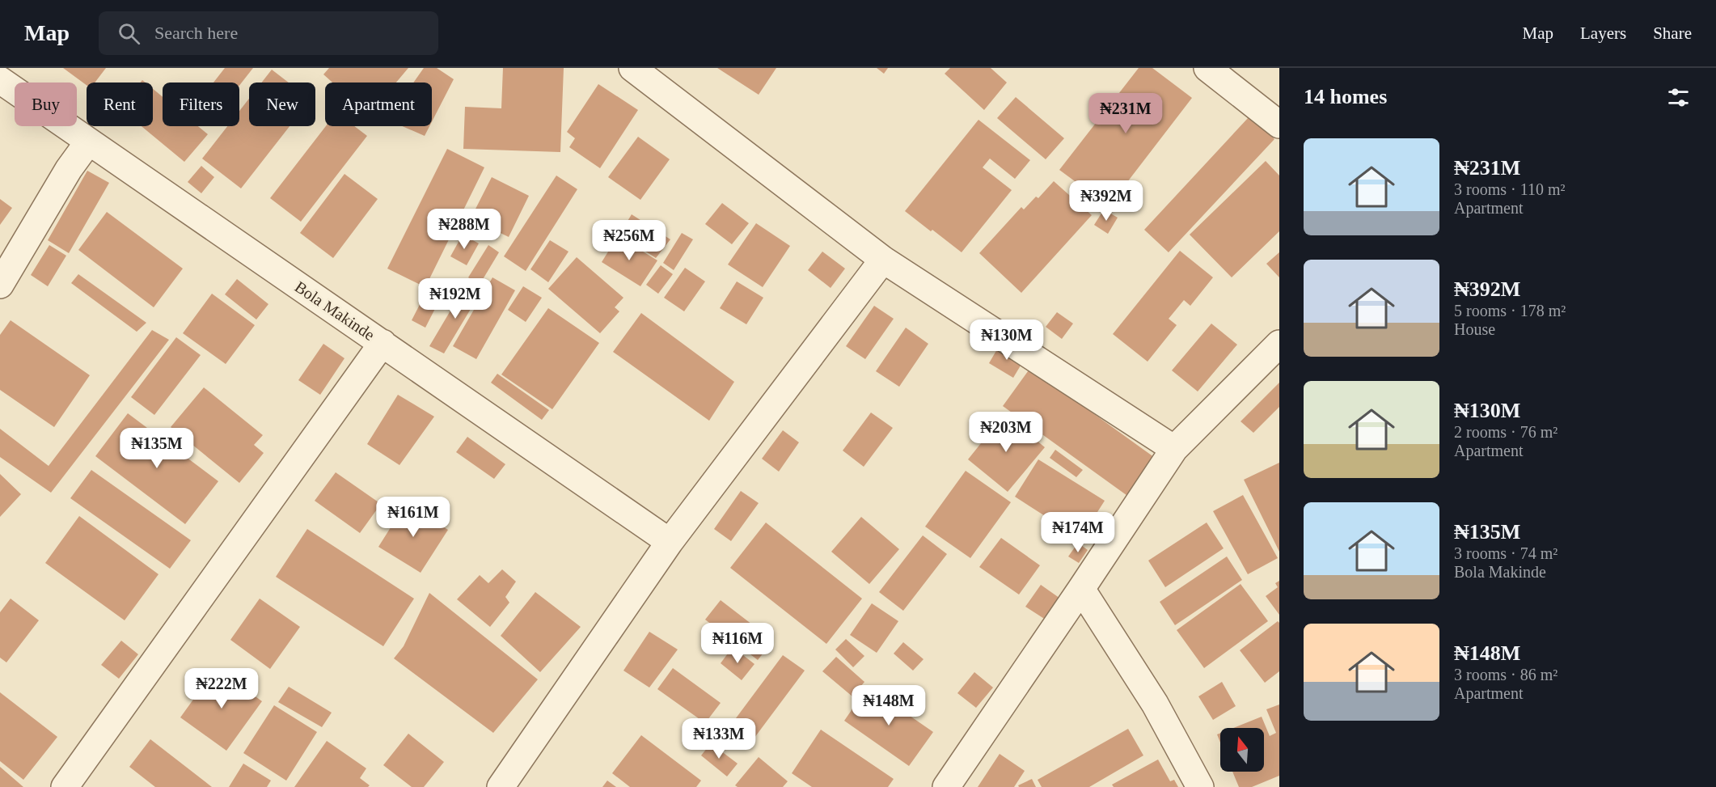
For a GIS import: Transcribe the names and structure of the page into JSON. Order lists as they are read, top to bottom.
{
  "streets": {
    "street": ["Bola Makinde"]
  },
  "north": "top",
  "page": {
    "header": "Map",
    "search": "Search here",
    "nav": ["Map", "Layers", "Share"],
    "heading": "14 homes",
    "chip": [
      "Buy",
      "Rent",
      "Filters",
      "New",
      "Apartment"
    ],
    "price": [
      "₦231M",
      "₦392M",
      "₦288M",
      "₦256M",
      "₦192M",
      "₦130M",
      "₦203M",
      "₦135M",
      "₦161M",
      "₦174M",
      "₦116M",
      "₦222M",
      "₦148M",
      "₦133M"
    ],
    "list": [
      {
        "name": "₦231M",
        "note": "3 rooms · 110 m² · Apartment"
      },
      {
        "name": "₦392M",
        "note": "5 rooms · 178 m² · House"
      },
      {
        "name": "₦130M",
        "note": "2 rooms · 76 m² · Apartment"
      },
      {
        "name": "₦135M",
        "note": "3 rooms · 74 m² · Bola Makinde"
      },
      {
        "name": "₦148M",
        "note": "3 rooms · 86 m² · Apartment"
      }
    ]
  }
}
